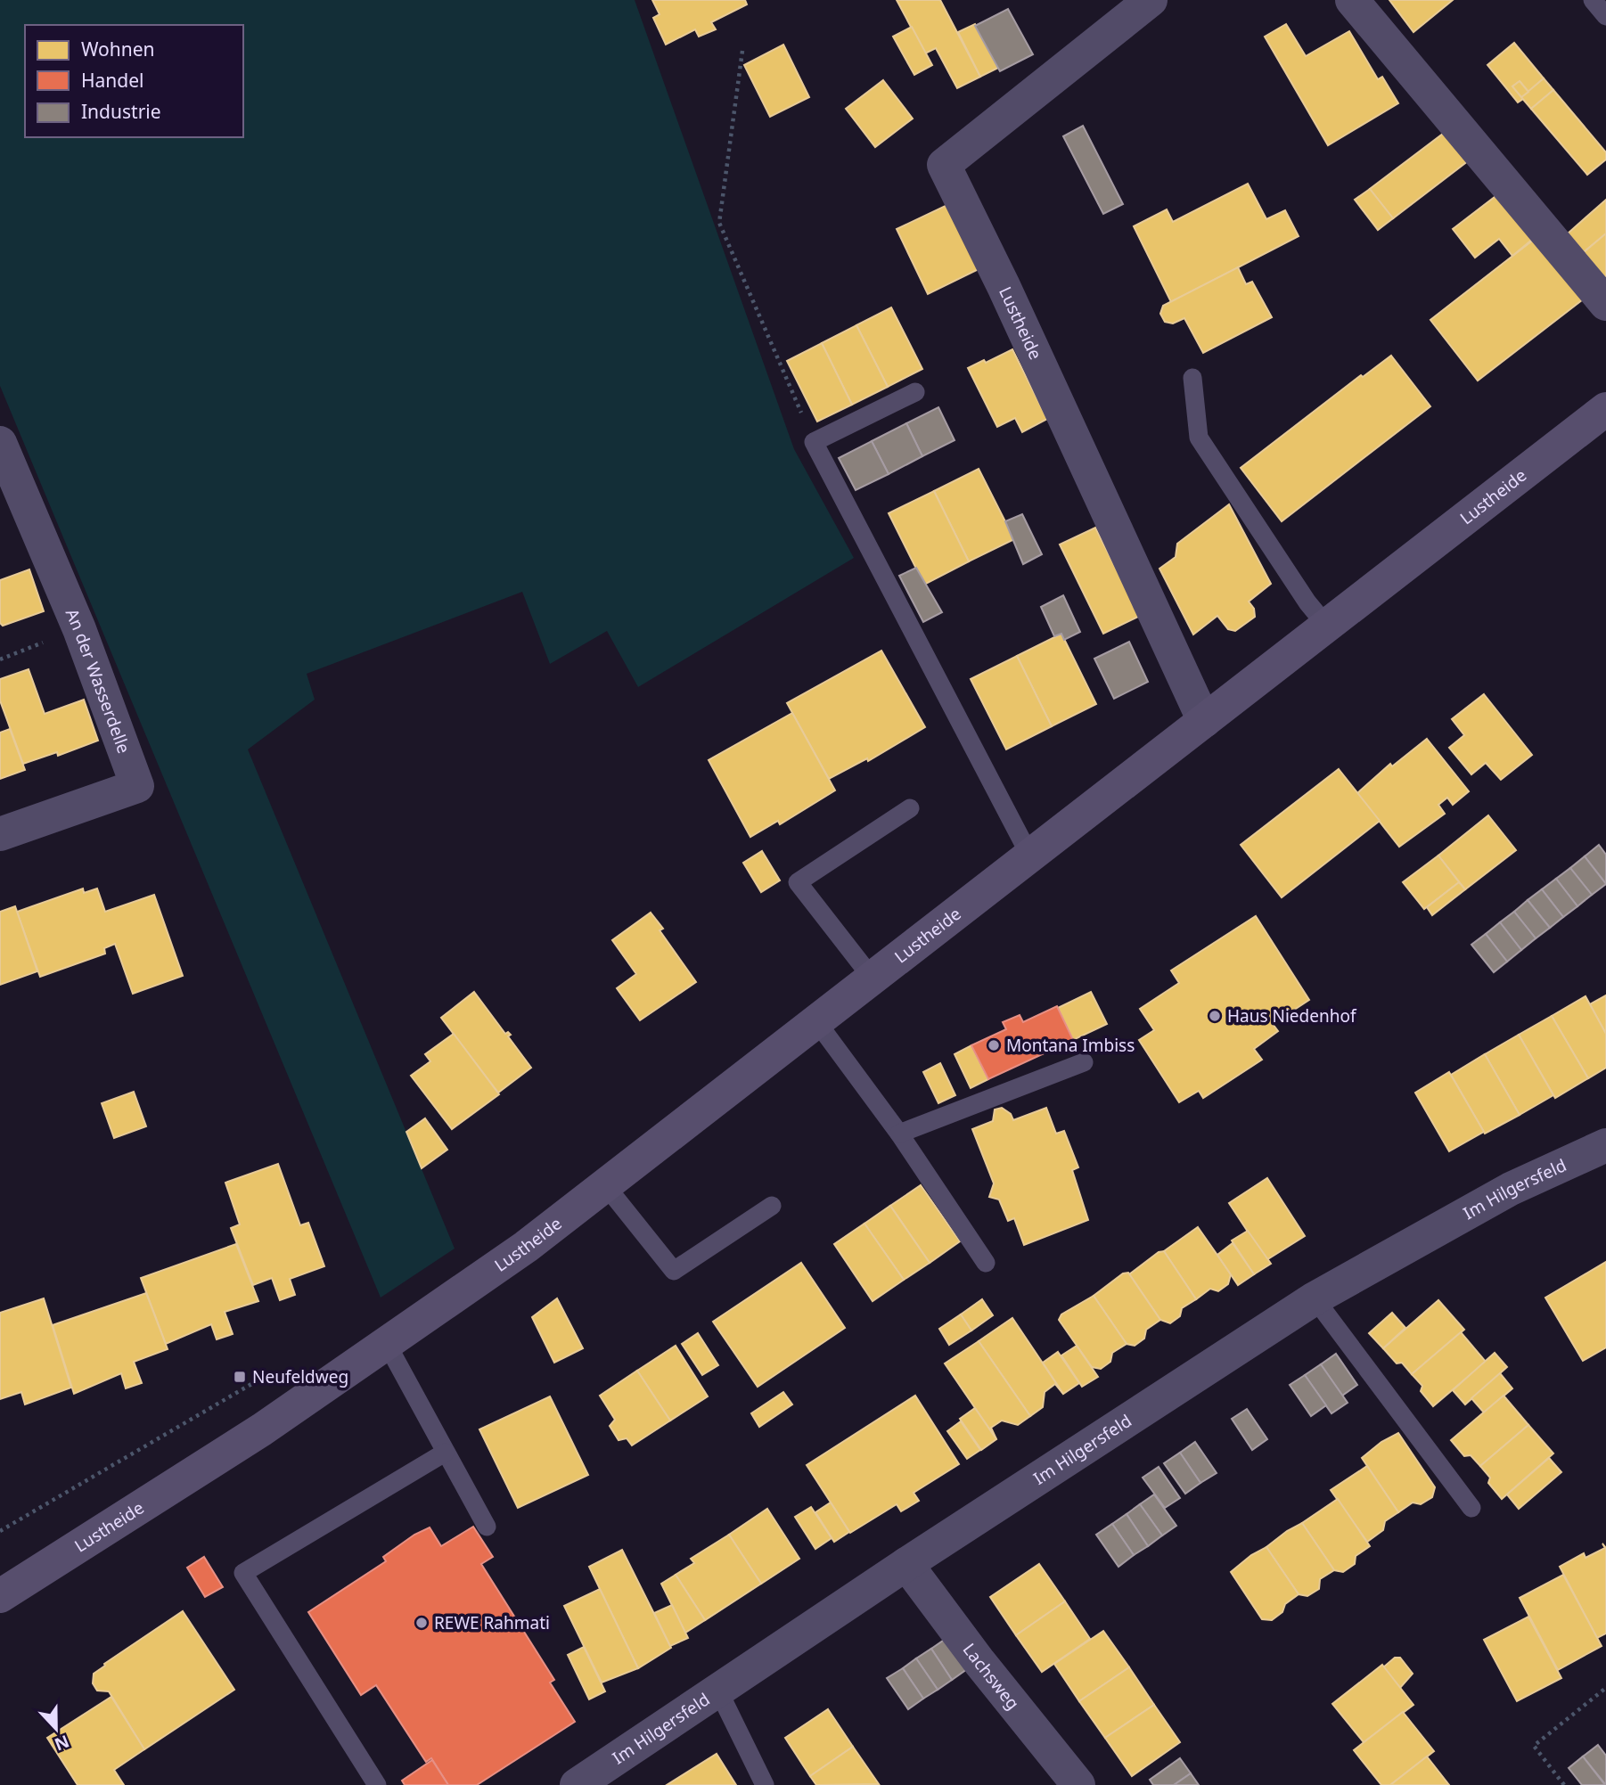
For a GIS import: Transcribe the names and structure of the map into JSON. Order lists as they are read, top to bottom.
{
  "streets": {
    "main road": ["Lustheide"],
    "street": ["An der Wasserdelle", "Im Hilgersfeld", "Lachsweg"]
  },
  "crossings": [
    ["Im Hilgersfeld", "Lachsweg"]
  ],
  "places": {
    "other": ["Haus Niedenhof", "Montana Imbiss", "REWE Rahmati"],
    "transit": ["Neufeldweg"]
  },
  "legend": ["Wohnen", "Handel", "Industrie"],
  "north": "bottom"
}
